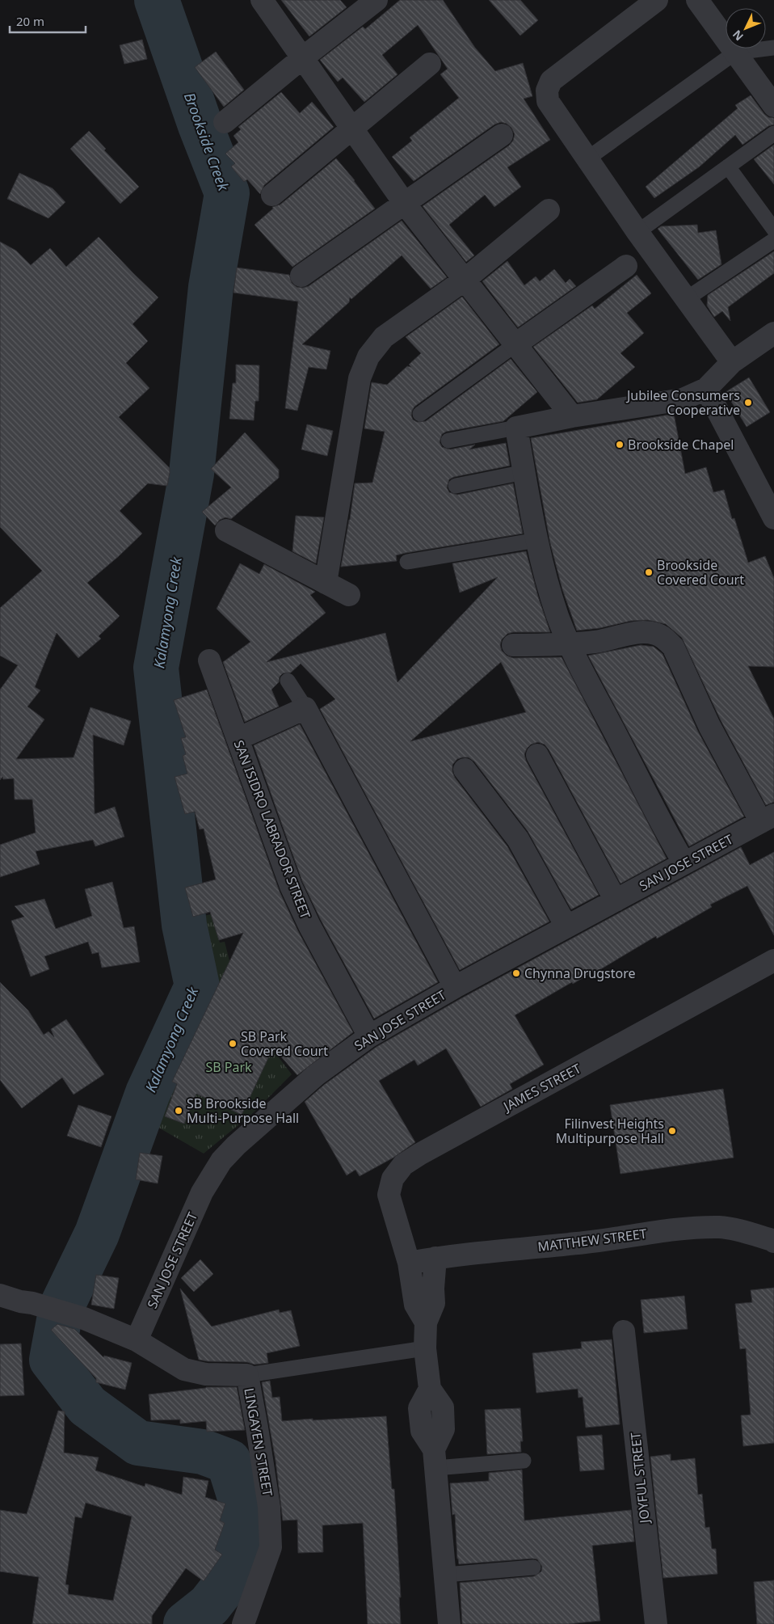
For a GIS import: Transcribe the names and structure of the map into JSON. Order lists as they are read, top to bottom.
{
  "streets": {
    "street": [
      "SAN ISIDRO LABRADOR STREET",
      "SAN JOSE STREET",
      "JAMES STREET",
      "MATTHEW STREET",
      "LINGAYEN STREET",
      "JOYFUL STREET"
    ]
  },
  "crossings": [
    ["SAN ISIDRO LABRADOR STREET", "SAN JOSE STREET"],
    ["SAN JOSE STREET", "LINGAYEN STREET"],
    ["JAMES STREET", "MATTHEW STREET"]
  ],
  "water": ["Brookside Creek", "Kalamyong Creek"],
  "parks": ["SB Park"],
  "places": [
    "Jubilee Consumers Cooperative",
    "Brookside Chapel",
    "Brookside Covered Court",
    "Chynna Drugstore",
    "SB Park Covered Court",
    "SB Brookside Multi-Purpose Hall",
    "Filinvest Heights Multipurpose Hall"
  ],
  "scale_bar": "20 m",
  "north": "bottom left"
}
